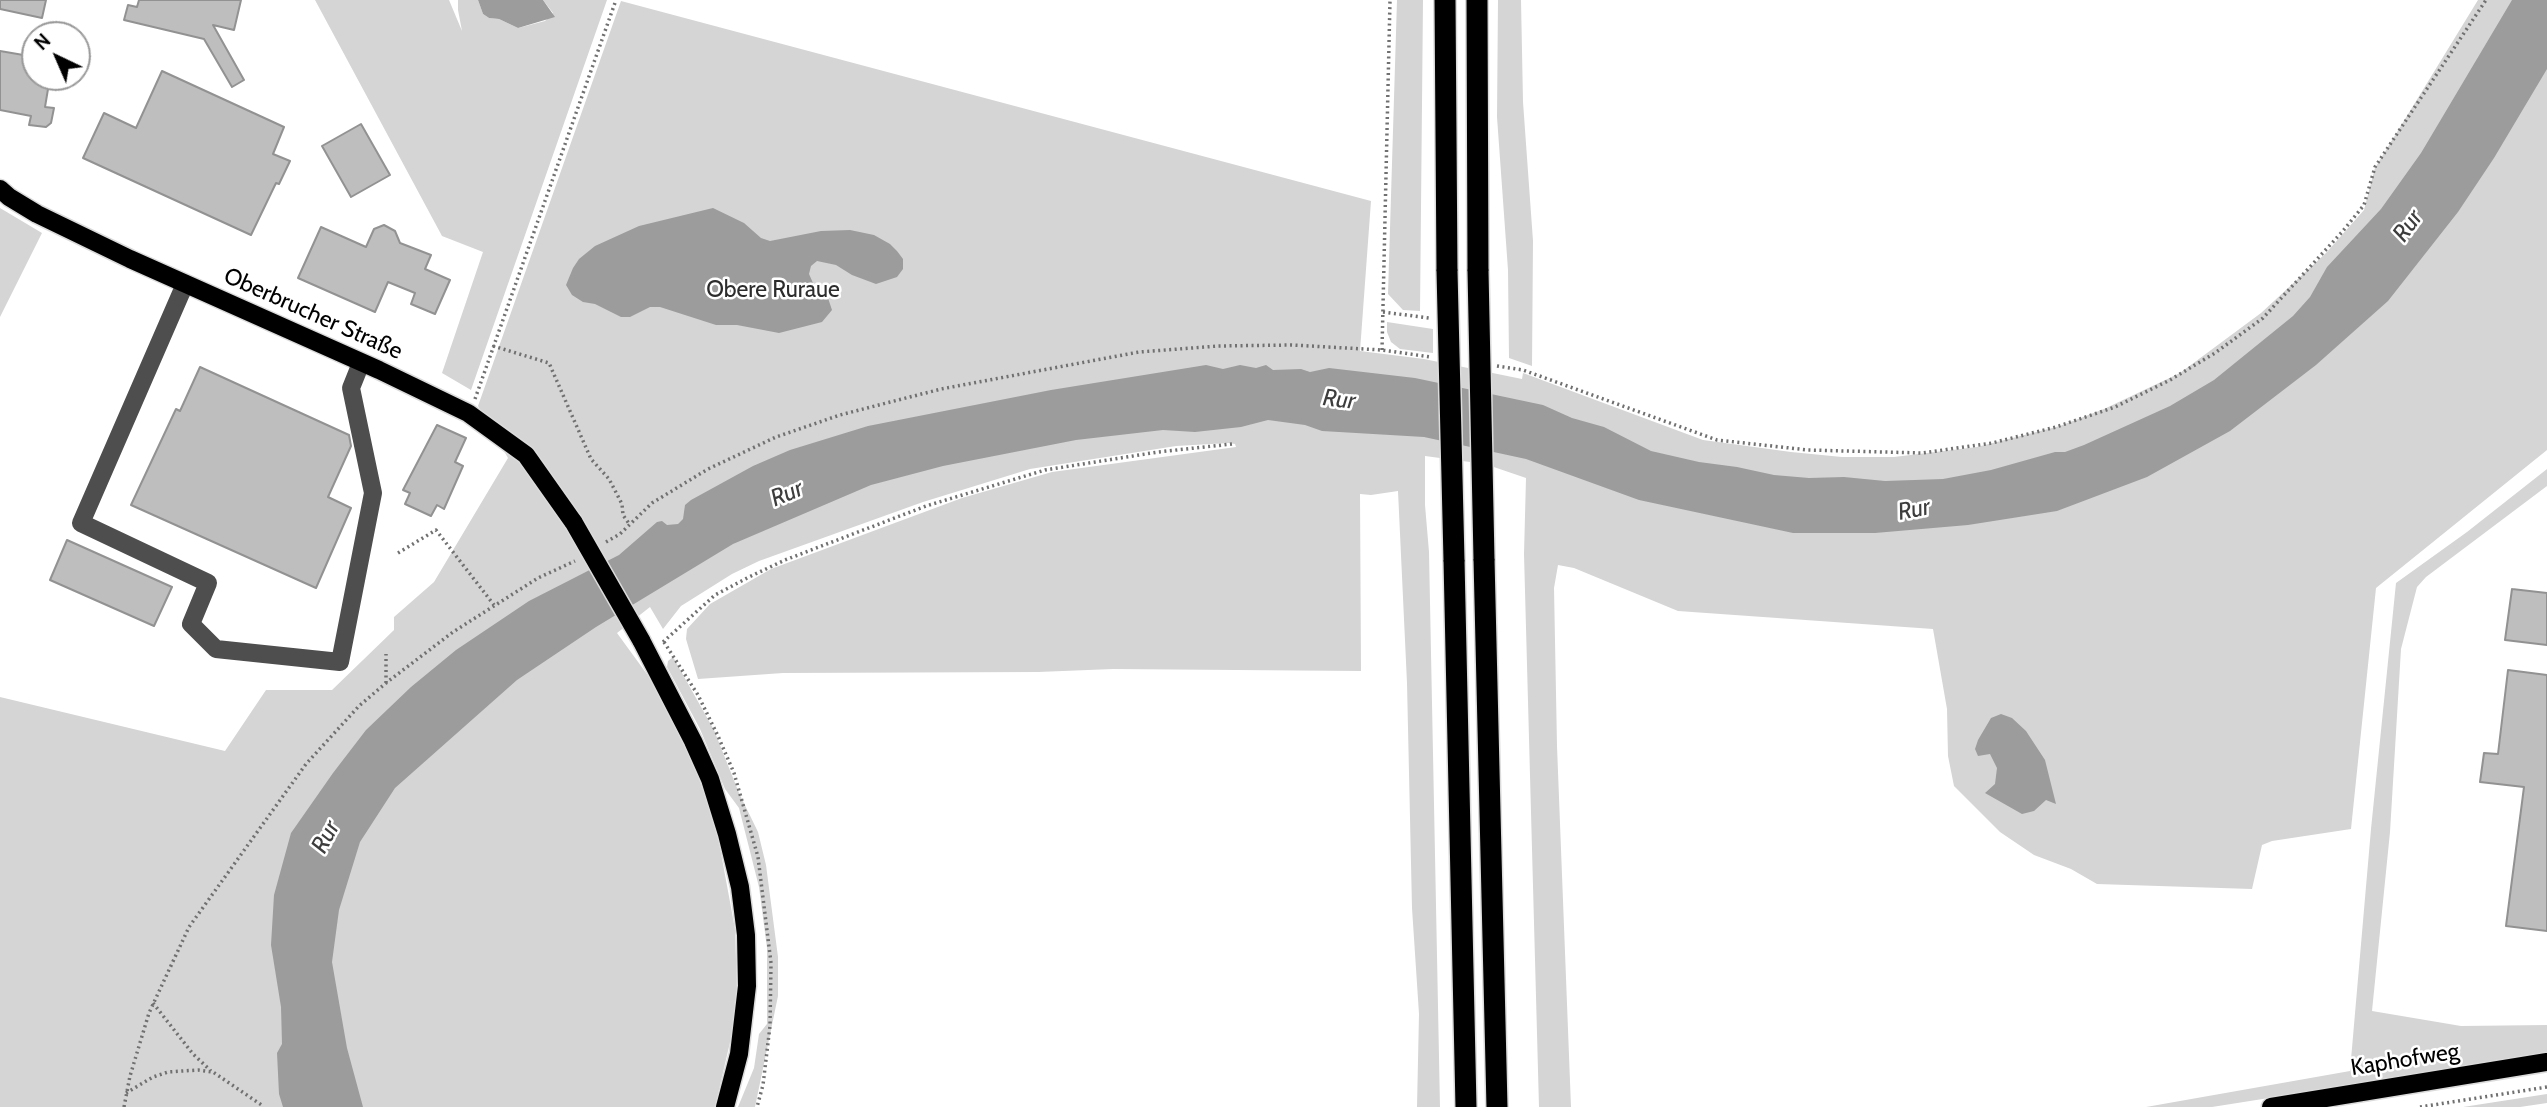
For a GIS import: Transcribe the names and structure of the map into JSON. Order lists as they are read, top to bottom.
{
  "streets": {
    "main road": ["Oberbrucher Straße", "Kaphofweg"]
  },
  "water": ["Rur"],
  "parks": ["Obere Ruraue"],
  "north": "top left"
}
